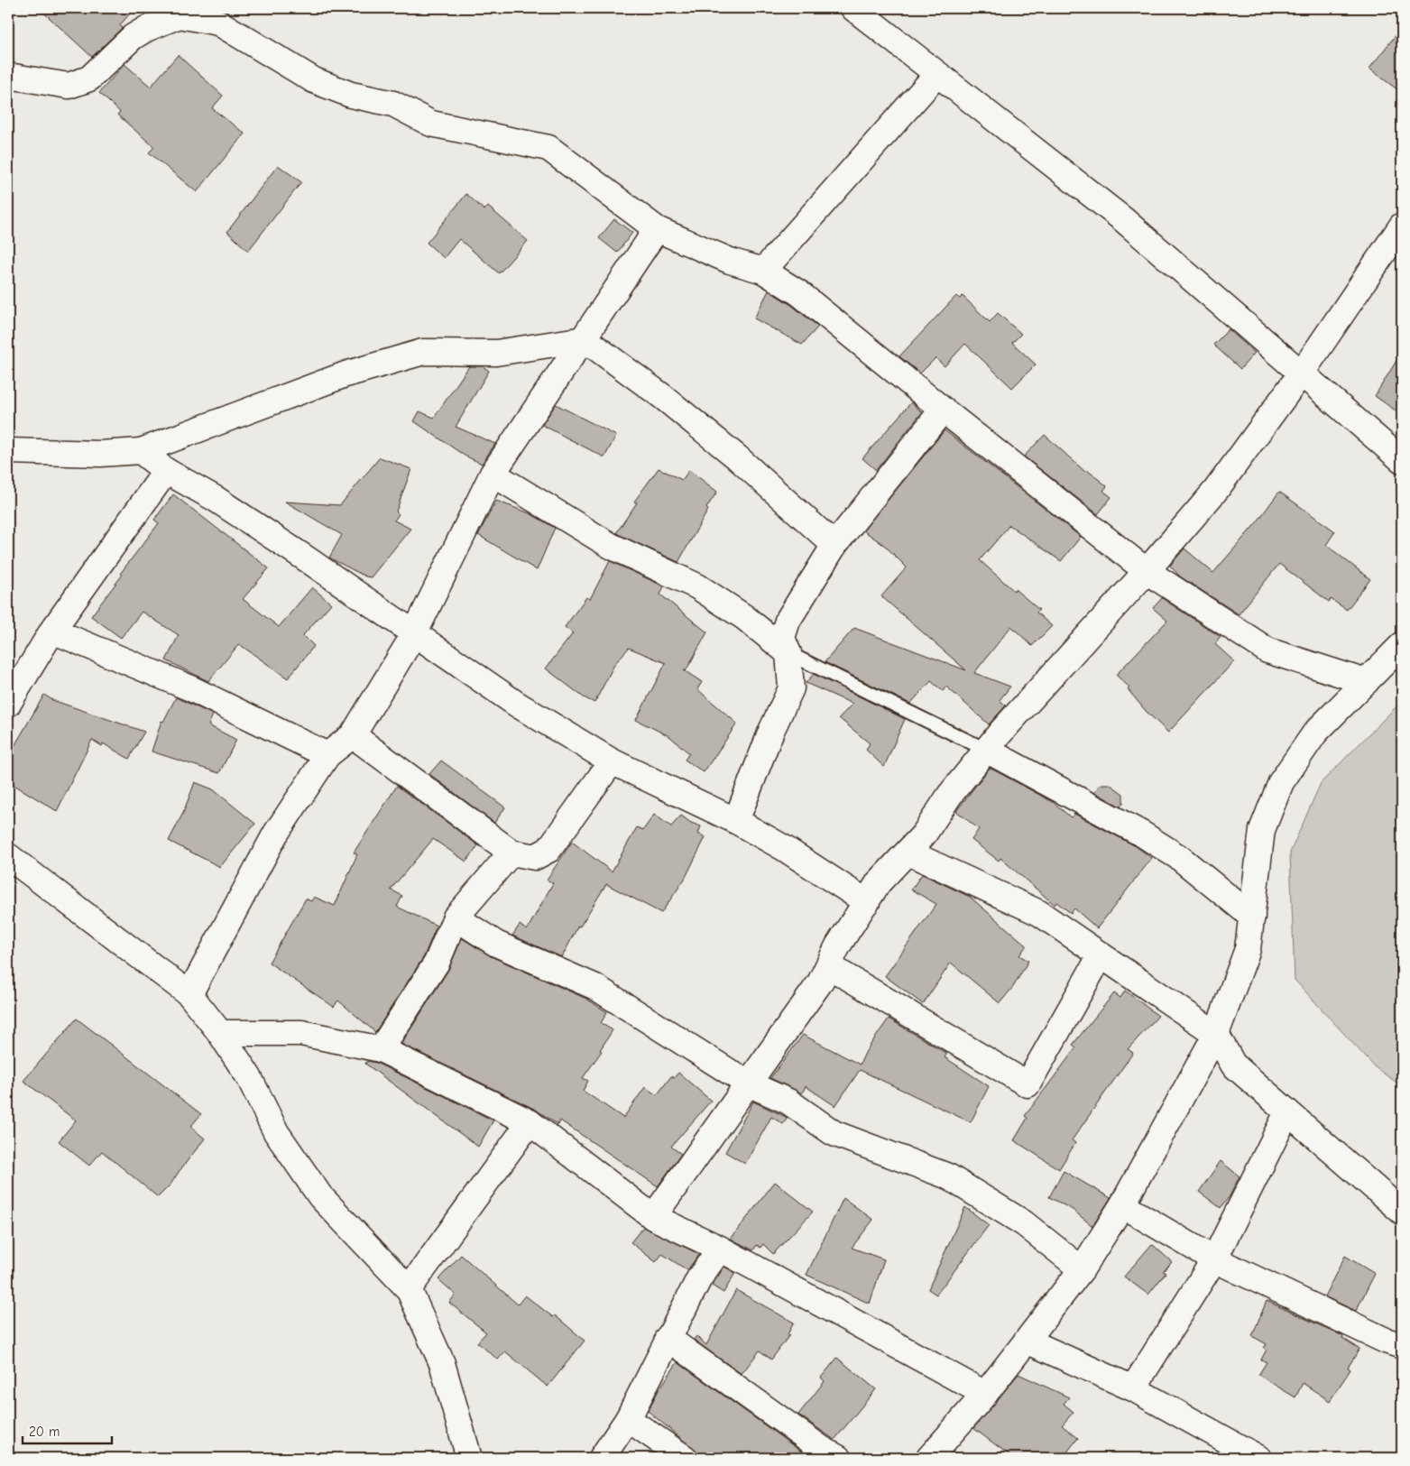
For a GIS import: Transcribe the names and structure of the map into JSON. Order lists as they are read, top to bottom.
{
  "scale_bar": "20 m"
}
